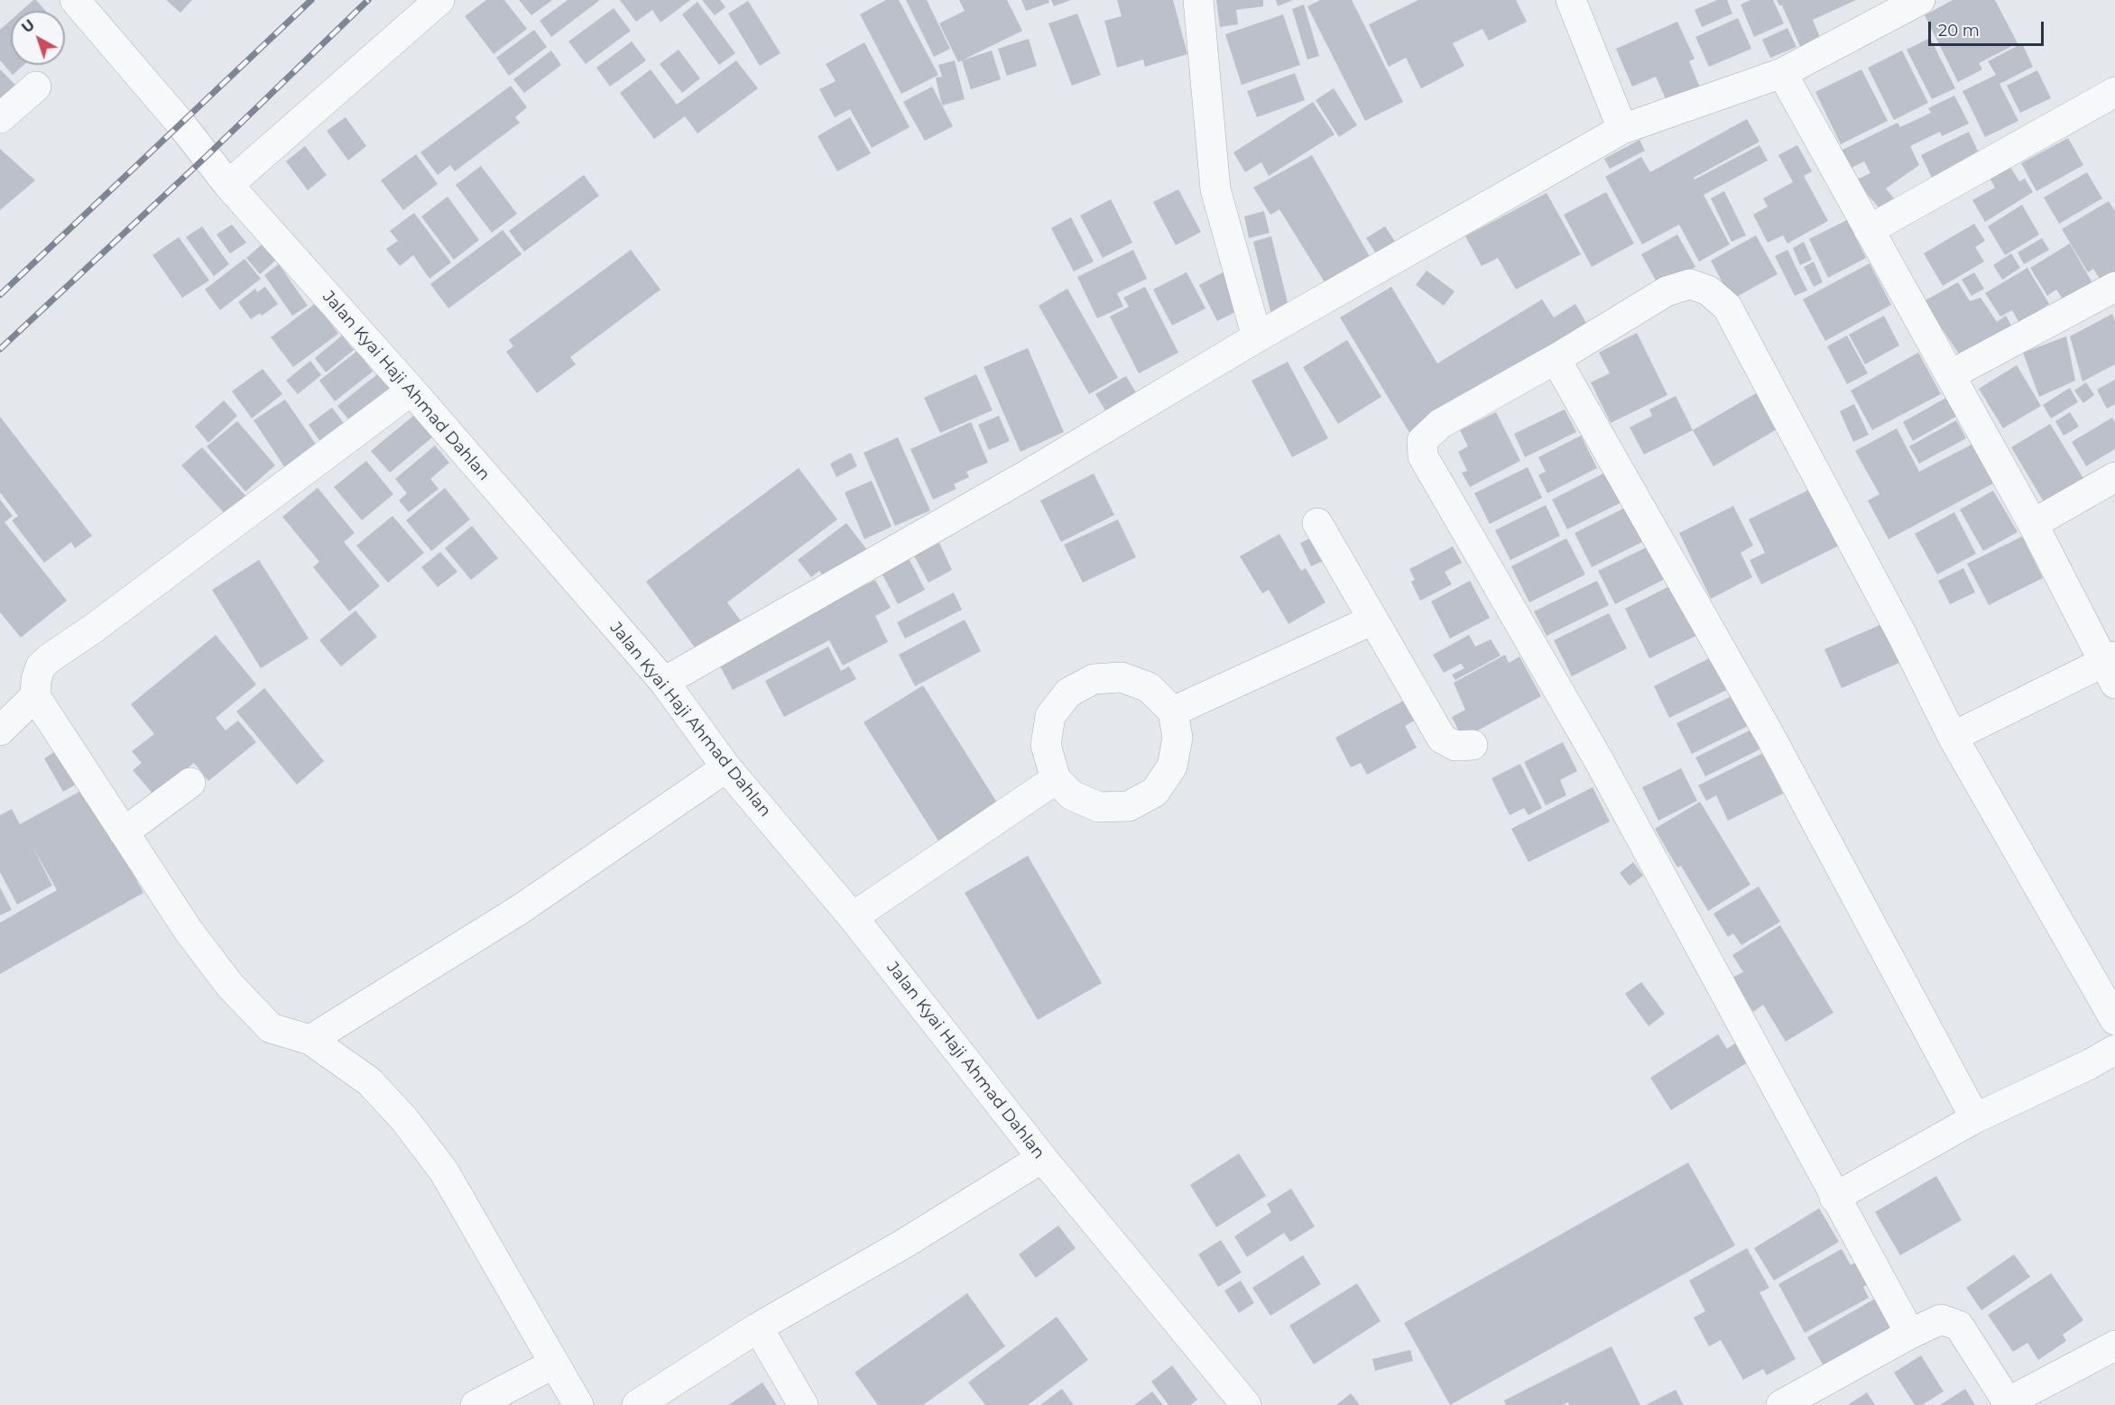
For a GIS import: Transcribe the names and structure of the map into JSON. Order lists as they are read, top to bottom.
{
  "streets": {
    "street": ["Jalan Kyai Haji Ahmad Dahlan"]
  },
  "scale_bar": "20 m",
  "north": "top left"
}
